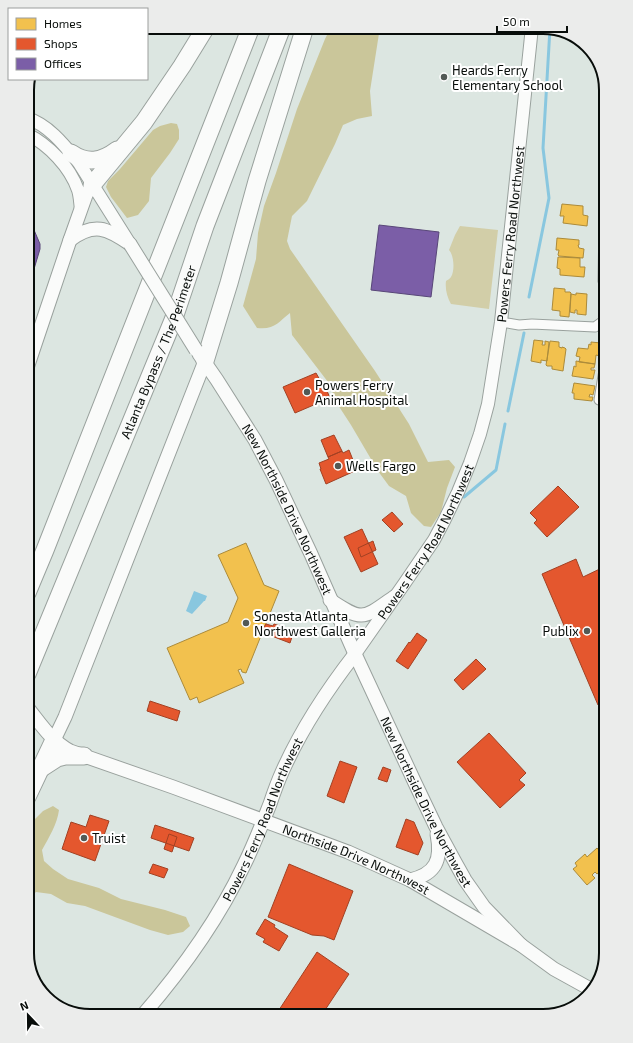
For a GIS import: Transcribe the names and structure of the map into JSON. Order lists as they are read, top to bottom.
{
  "streets": {
    "highway": ["Atlanta Bypass / The Perimeter"],
    "main road": ["Powers Ferry Road Northwest", "New Northside Drive Northwest", "Northside Drive Northwest"]
  },
  "crossings": [
    ["Powers Ferry Road Northwest", "New Northside Drive Northwest"],
    ["Powers Ferry Road Northwest", "Northside Drive Northwest"],
    ["New Northside Drive Northwest", "Northside Drive Northwest"]
  ],
  "places": [
    "Heards Ferry Elementary School",
    "Powers Ferry Animal Hospital",
    "Wells Fargo",
    "Sonesta Atlanta Northwest Galleria",
    "Publix",
    "Truist"
  ],
  "legend": ["Homes", "Shops", "Offices"],
  "scale_bar": "50 m",
  "north": "top"
}
